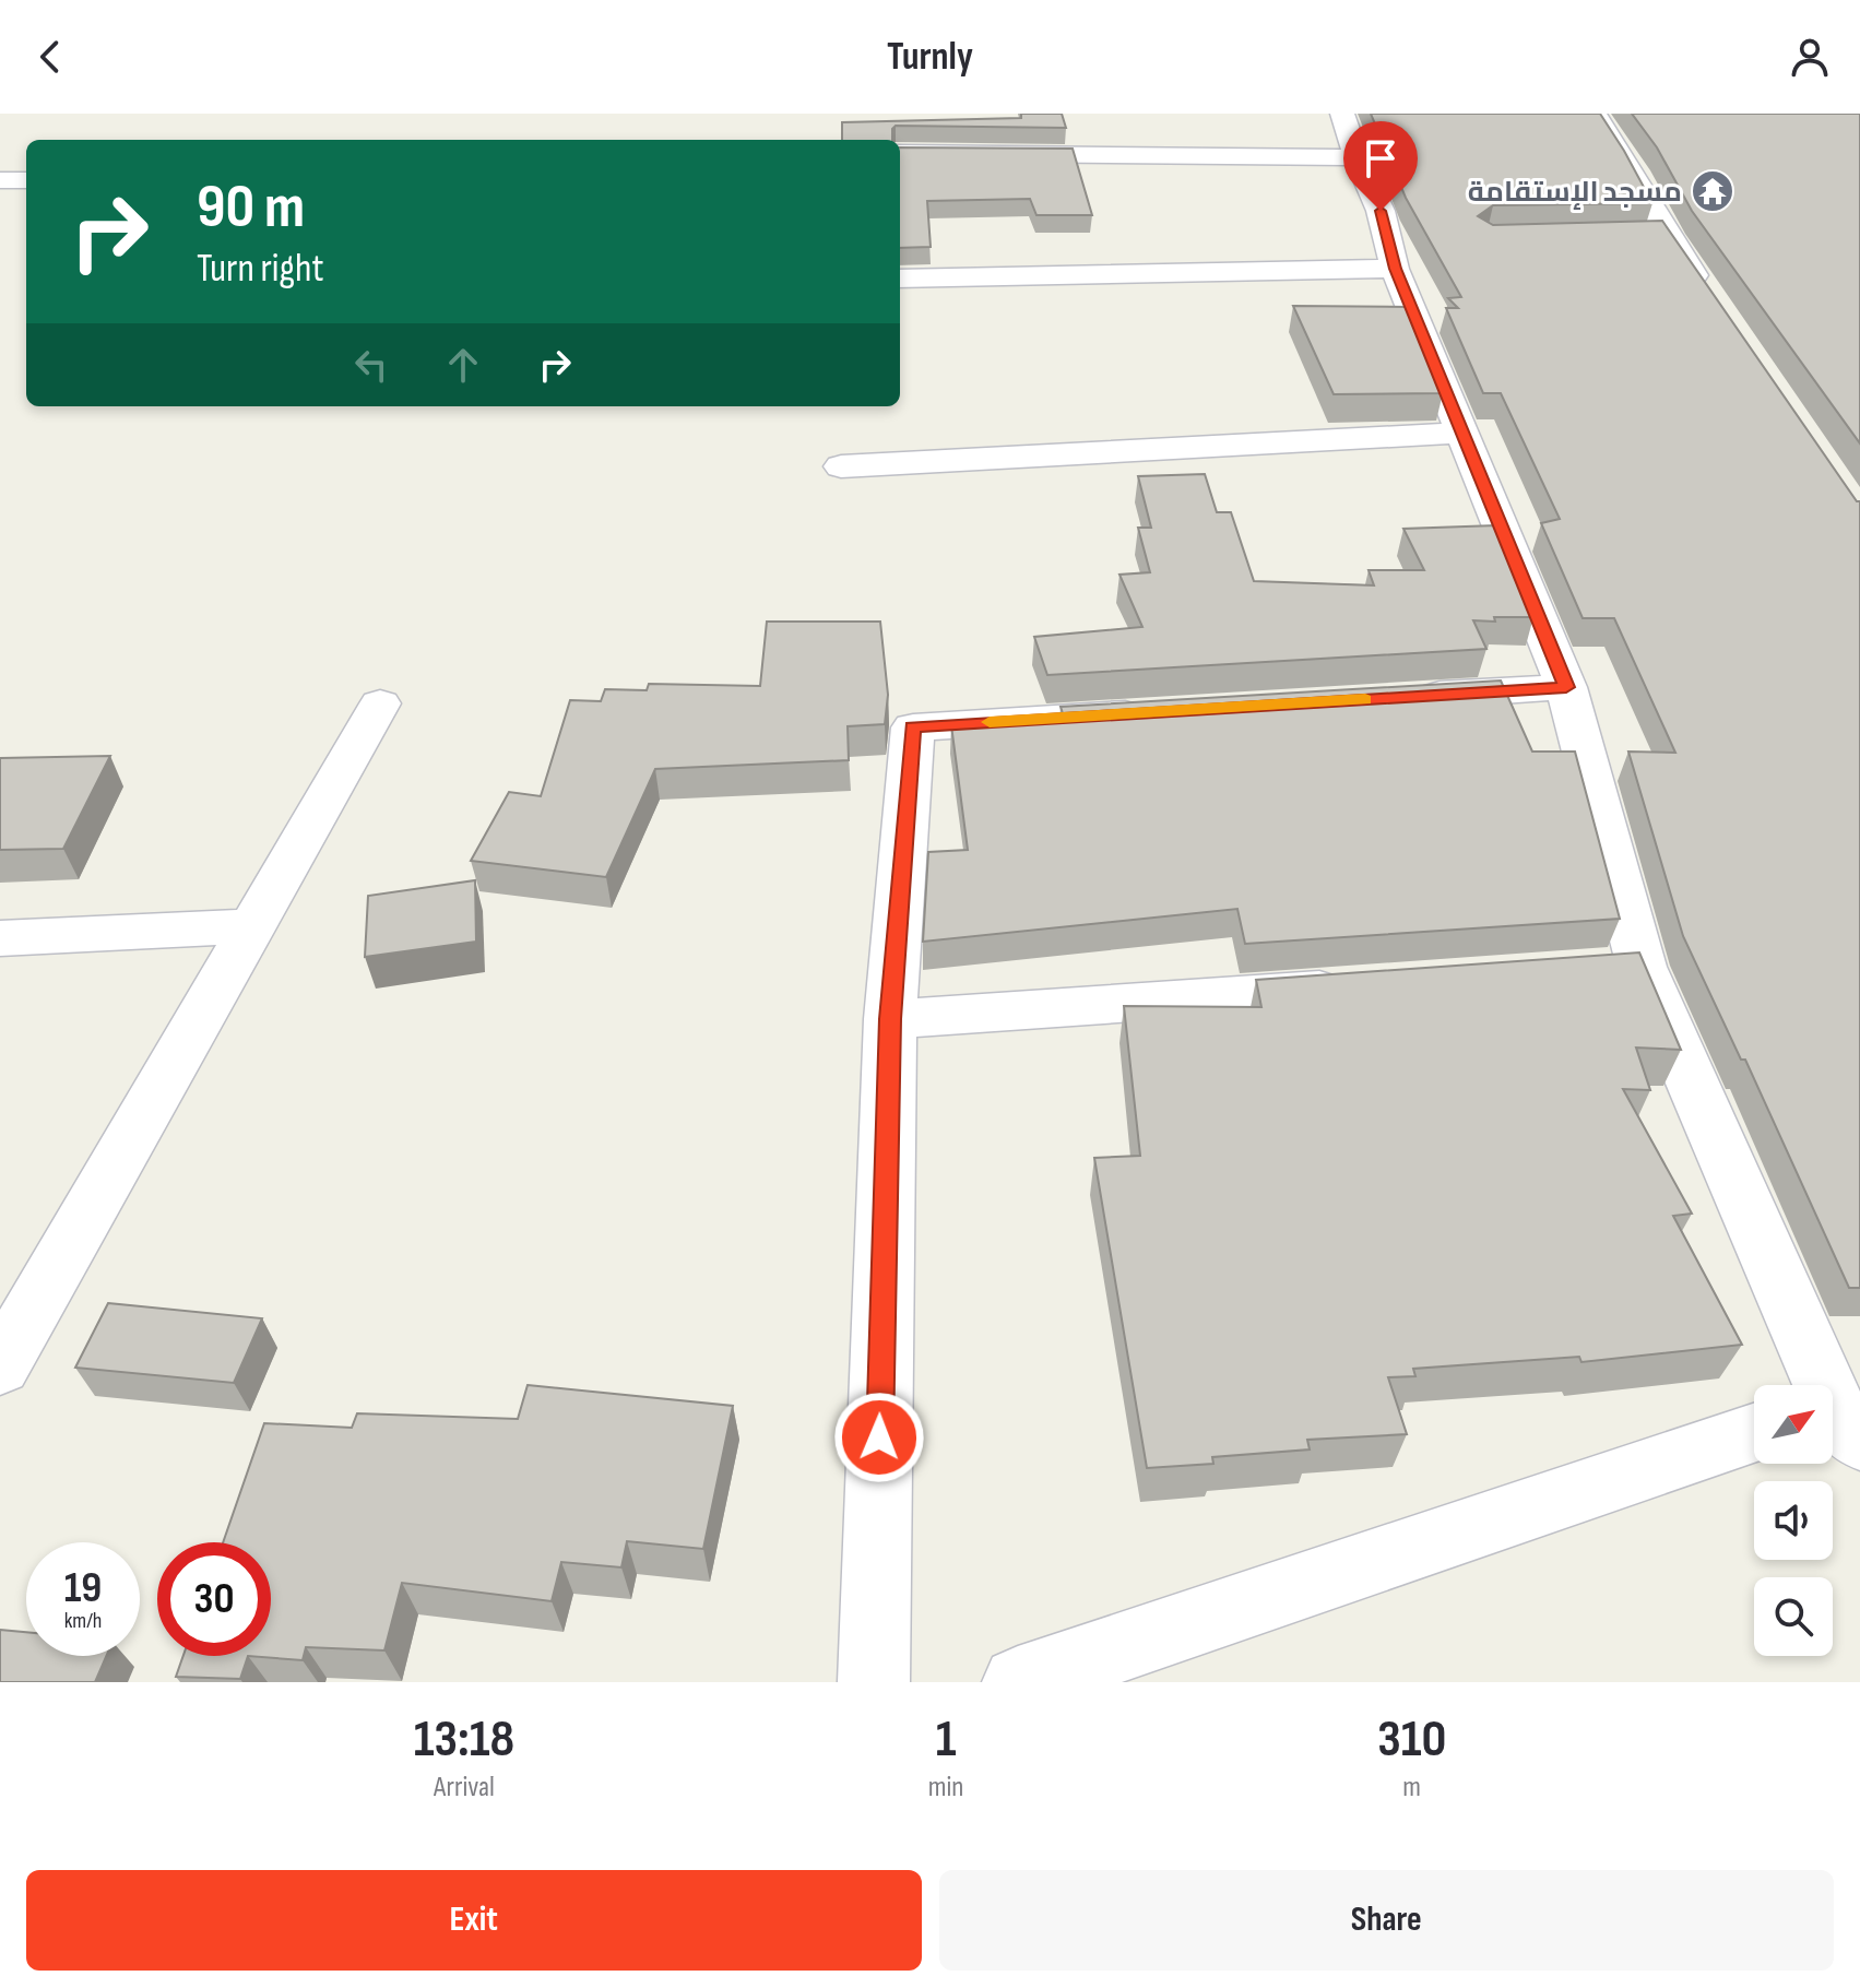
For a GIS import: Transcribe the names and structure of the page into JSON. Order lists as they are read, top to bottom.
{
  "places": {
    "temple": ["مسجد الإستقامة"]
  },
  "north": "top right",
  "page": {
    "header": "Turnly",
    "turn": ["90 m", "Turn right"],
    "speed": "19 km/h",
    "limit": "30",
    "eta": [
      "13:18",
      "Arrival",
      "1",
      "min",
      "310",
      "m"
    ],
    "buttons": ["Exit", "Share"]
  }
}
